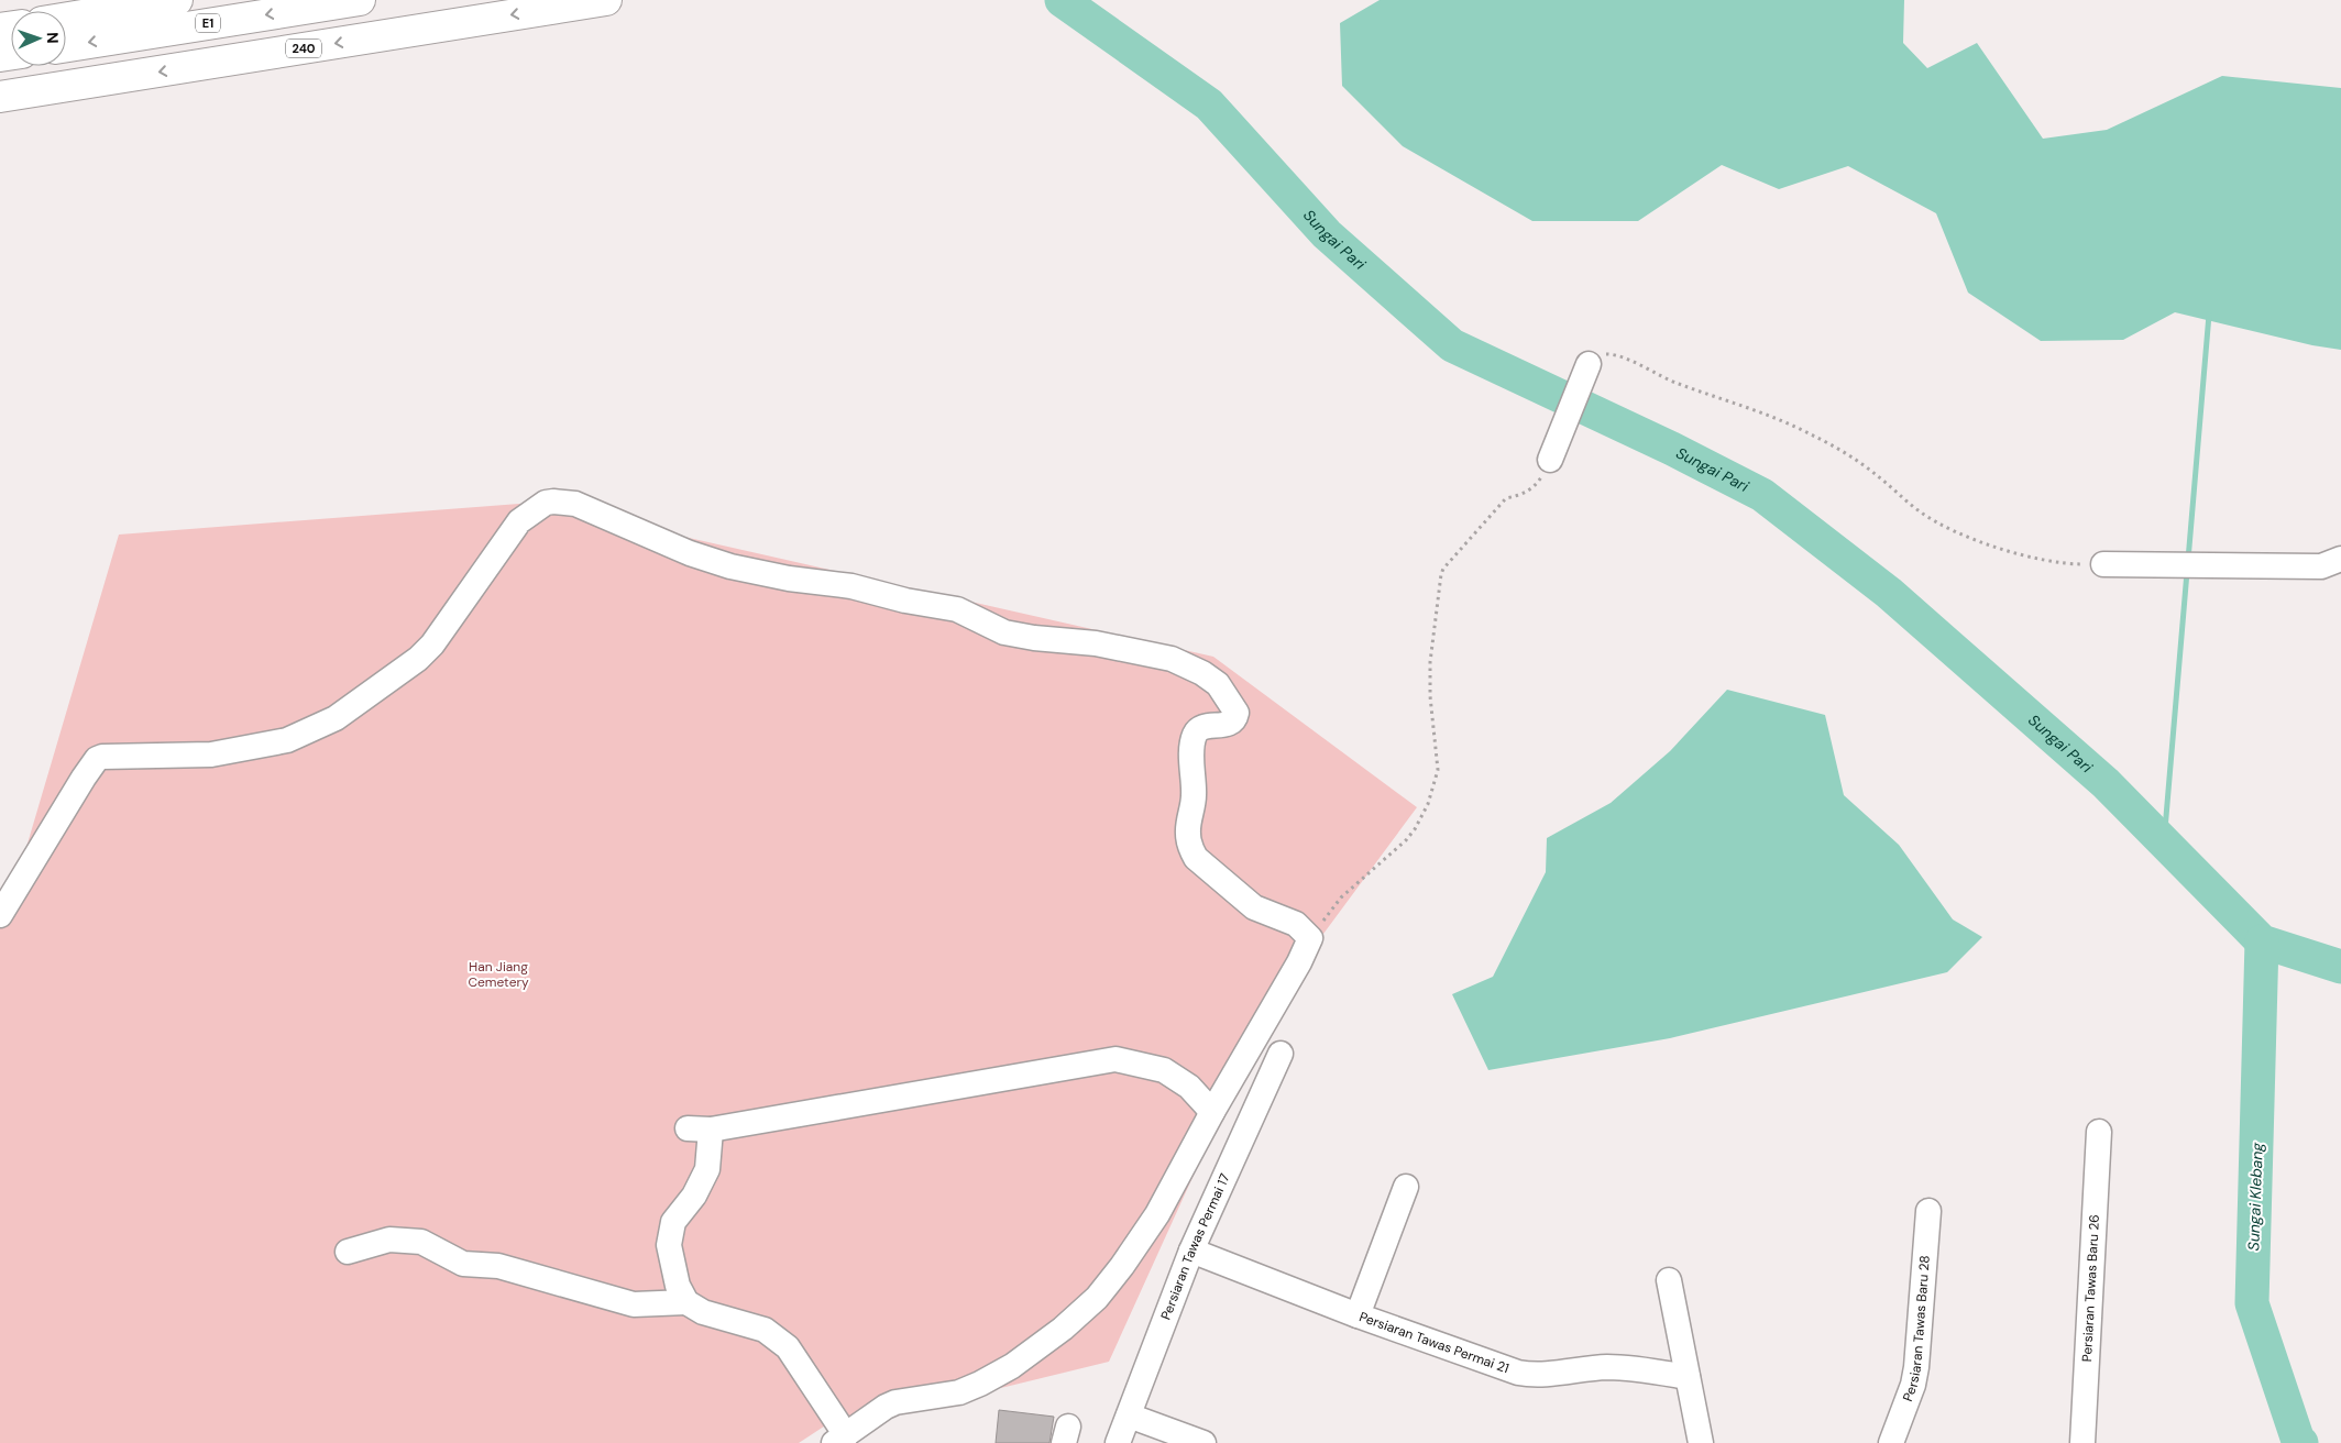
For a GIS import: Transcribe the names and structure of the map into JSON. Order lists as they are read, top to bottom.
{
  "streets": {
    "main road": ["E1", "240"],
    "street": [
      "Persiaran Tawas Permai 17",
      "Persiaran Tawas Baru 26",
      "Persiaran Tawas Baru 28",
      "Persiaran Tawas Permai 21"
    ]
  },
  "crossings": [
    ["Persiaran Tawas Permai 17", "Persiaran Tawas Permai 21"]
  ],
  "water": ["Sungai Pari", "Sungai Klebang"],
  "parks": ["Han Jiang Cemetery"],
  "north": "right"
}
